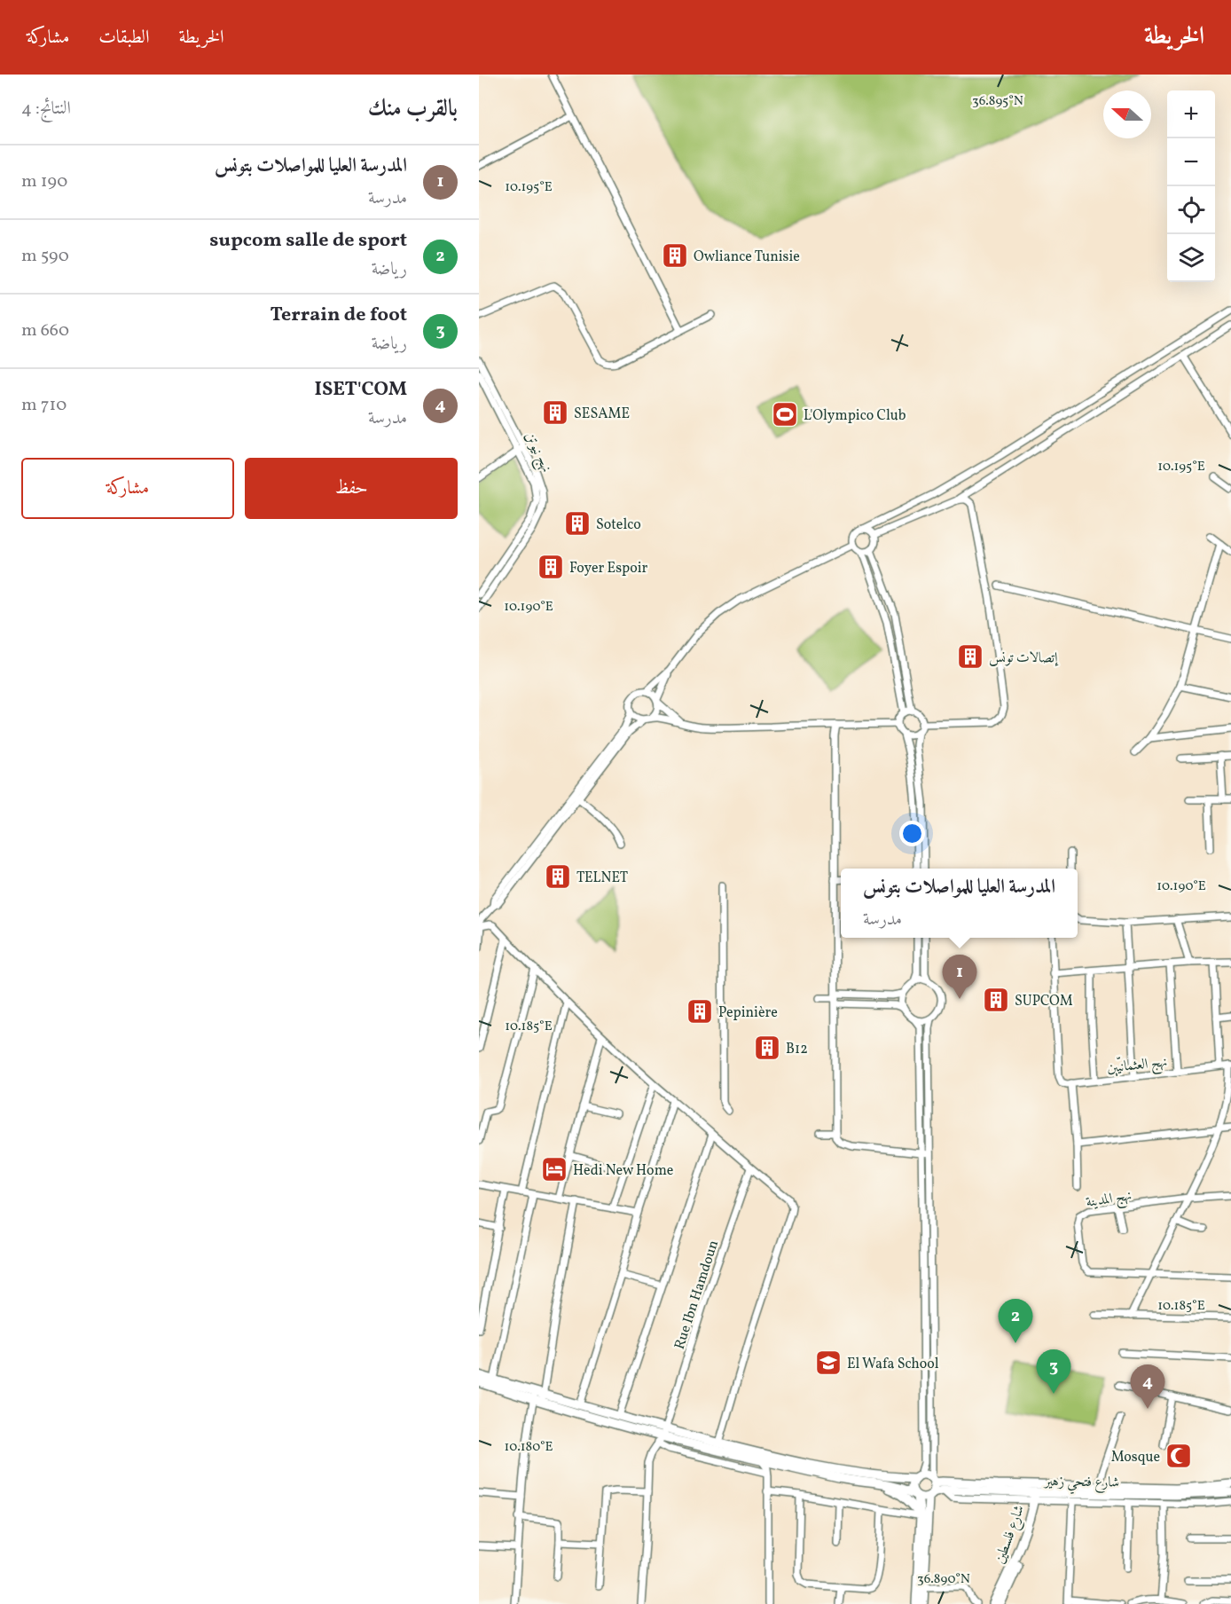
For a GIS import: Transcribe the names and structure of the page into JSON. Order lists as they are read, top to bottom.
{
  "streets": {
    "street": [
      "نهج نيوتن",
      "نهج العثمانيّين",
      "نهج المدينة",
      "Rue Ibn Hamdoun",
      "شارع فتحي زهير",
      "شارع فلسطين"
    ]
  },
  "crossings": [
    ["شارع فتحي زهير", "شارع فلسطين"]
  ],
  "places": {
    "building": [
      "Owliance Tunisie",
      "SESAME",
      "Sotelco",
      "Foyer Espoir",
      "إتصالات تونس",
      "TELNET",
      "SUPCOM",
      "Pepinière",
      "B12"
    ],
    "sports": ["L'Olympico Club"],
    "hotel": ["Hedi New Home"],
    "school or university": ["El Wafa School"],
    "mosque": ["Mosque"]
  },
  "north": "left",
  "page": {
    "header": "الخريطة",
    "nav": ["الخريطة", "الطبقات", "مشاركة"],
    "heading": ["بالقرب منك", "النتائج: 4"],
    "map_buttons": ["+", "−"],
    "list": [
      {
        "mark": "1",
        "name": "المدرسة العليا للمواصلات بتونس",
        "note": "مدرسة",
        "value": "190 m"
      },
      {
        "mark": "2",
        "name": "supcom salle de sport",
        "note": "رياضة",
        "value": "590 m"
      },
      {
        "mark": "3",
        "name": "Terrain de foot",
        "note": "رياضة",
        "value": "660 m"
      },
      {
        "mark": "4",
        "name": "ISET'COM",
        "note": "مدرسة",
        "value": "710 m"
      }
    ],
    "buttons": ["حفظ", "مشاركة"],
    "popup": ["المدرسة العليا للمواصلات بتونس", "مدرسة"],
    "pins": [
      "1",
      "2",
      "3",
      "4"
    ]
  },
  "coordinates": [
    "36.895°N",
    "10.195°E",
    "10.190°E",
    "10.185°E",
    "10.180°E",
    "36.890°N"
  ]
}
